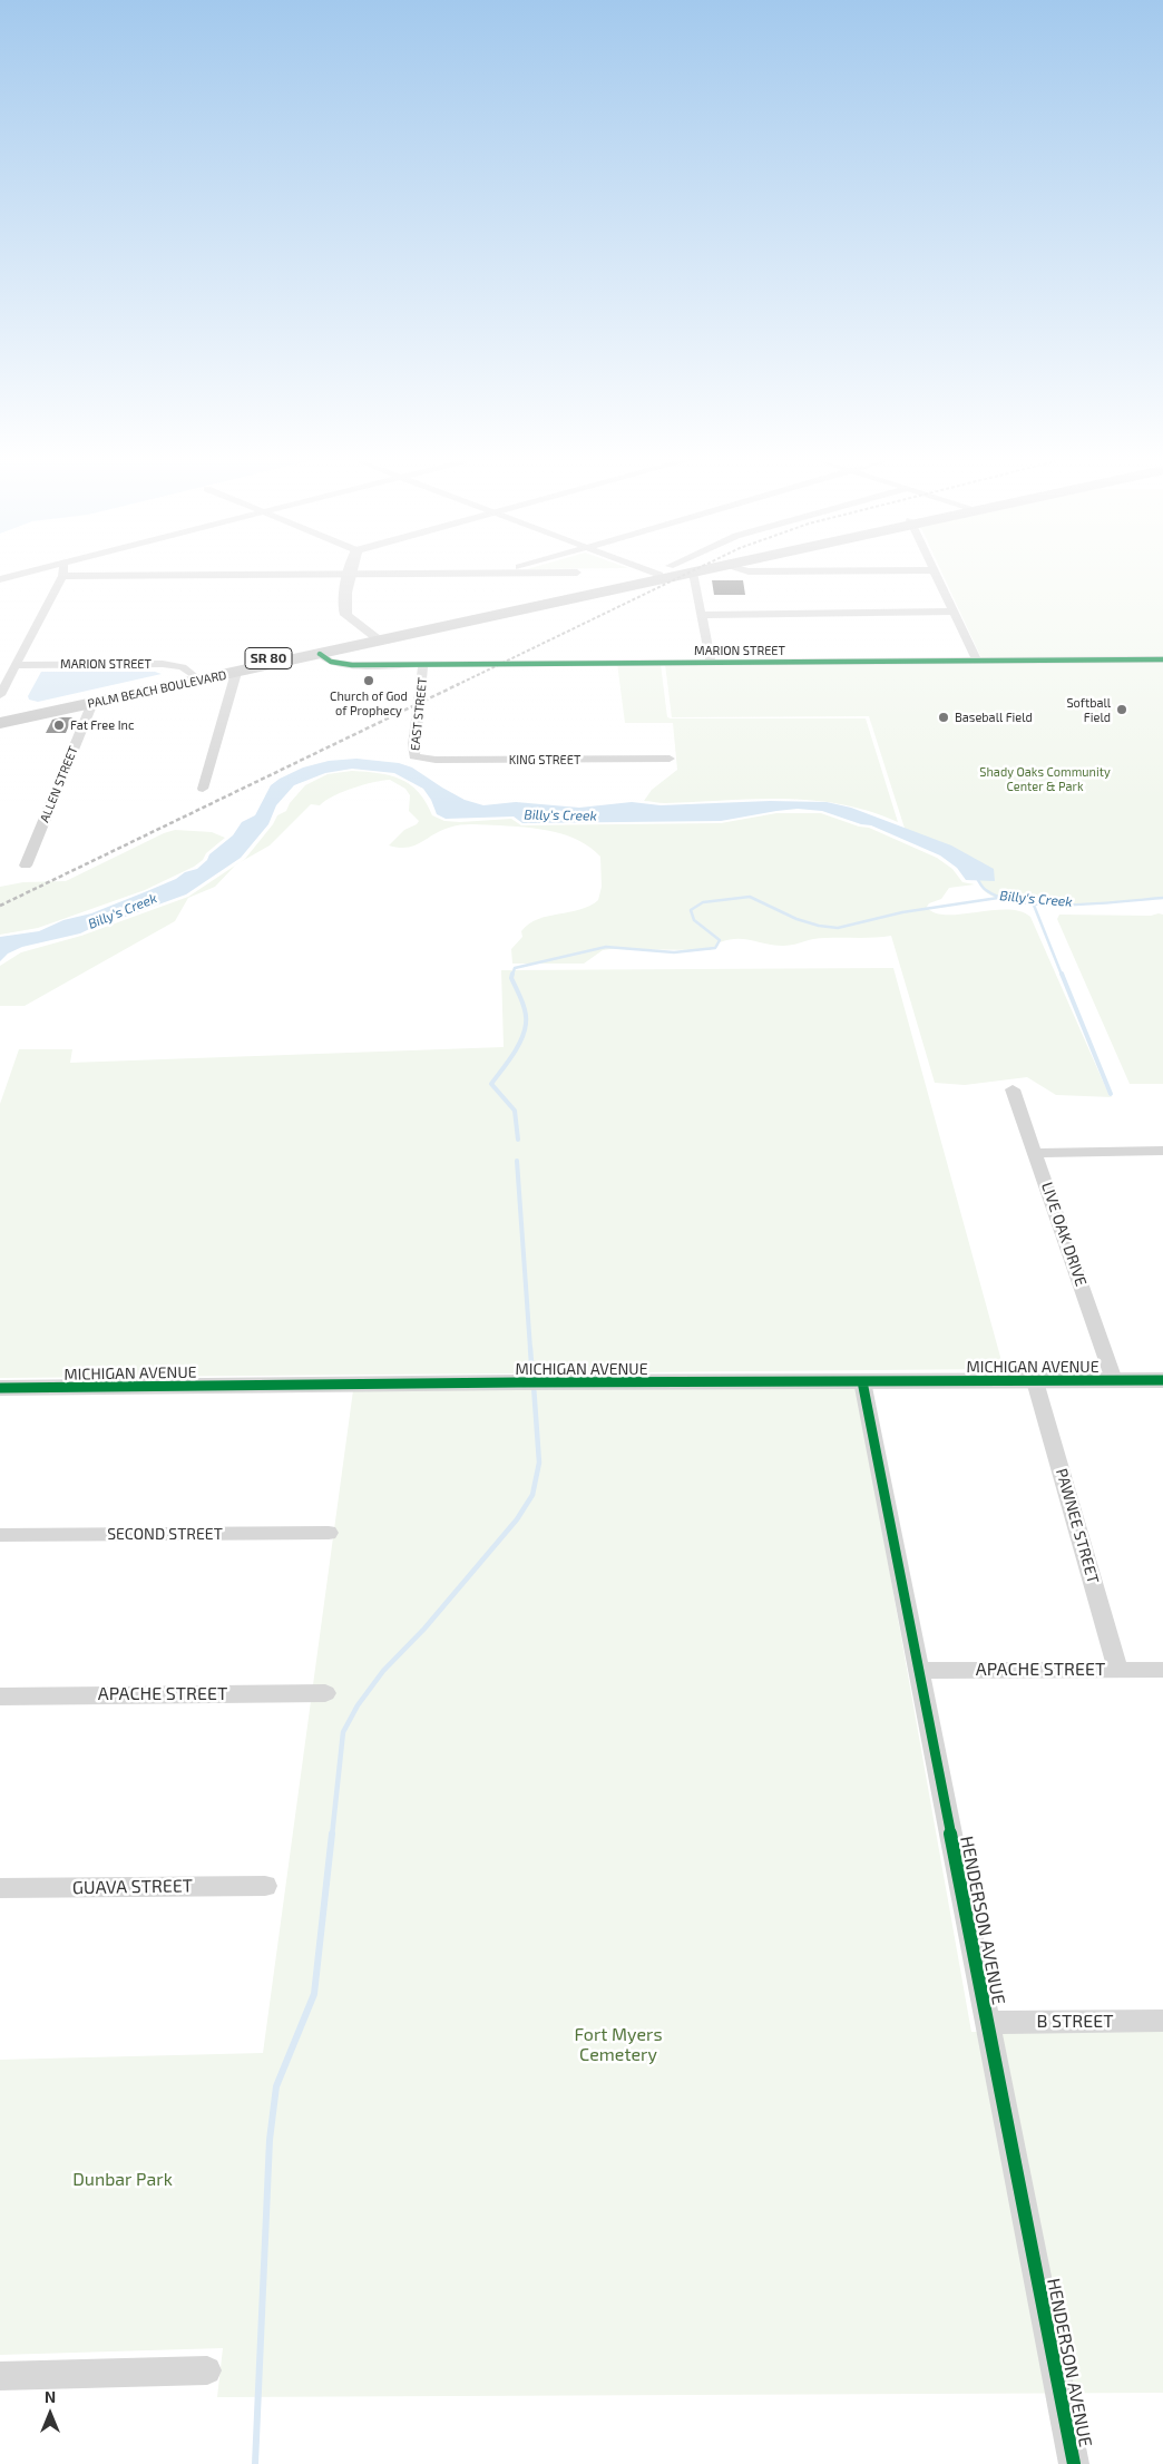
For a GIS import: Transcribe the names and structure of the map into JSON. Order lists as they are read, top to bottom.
{
  "streets": {
    "main road": ["SR 80", "PALM BEACH BOULEVARD"],
    "street": [
      "MARION STREET",
      "EAST STREET",
      "KING STREET",
      "ALLEN STREET",
      "LIVE OAK DRIVE",
      "MICHIGAN AVENUE",
      "PAWNEE STREET",
      "SECOND STREET",
      "APACHE STREET",
      "GUAVA STREET",
      "HENDERSON AVENUE",
      "B STREET"
    ]
  },
  "crossings": [
    ["MARION STREET", "PALM BEACH BOULEVARD"],
    ["MARION STREET", "EAST STREET"],
    ["PALM BEACH BOULEVARD", "ALLEN STREET"],
    ["EAST STREET", "KING STREET"],
    ["LIVE OAK DRIVE", "MICHIGAN AVENUE"],
    ["MICHIGAN AVENUE", "PAWNEE STREET"],
    ["MICHIGAN AVENUE", "HENDERSON AVENUE"],
    ["PAWNEE STREET", "APACHE STREET"],
    ["APACHE STREET", "HENDERSON AVENUE"],
    ["HENDERSON AVENUE", "B STREET"]
  ],
  "water": ["Billy's Creek"],
  "parks": ["Shady Oaks Community Center & Park", "Fort Myers Cemetery", "Dunbar Park"],
  "places": [
    "Church of God of Prophecy",
    "Softball Field",
    "Baseball Field",
    "Fat Free Inc"
  ],
  "north": "top"
}
